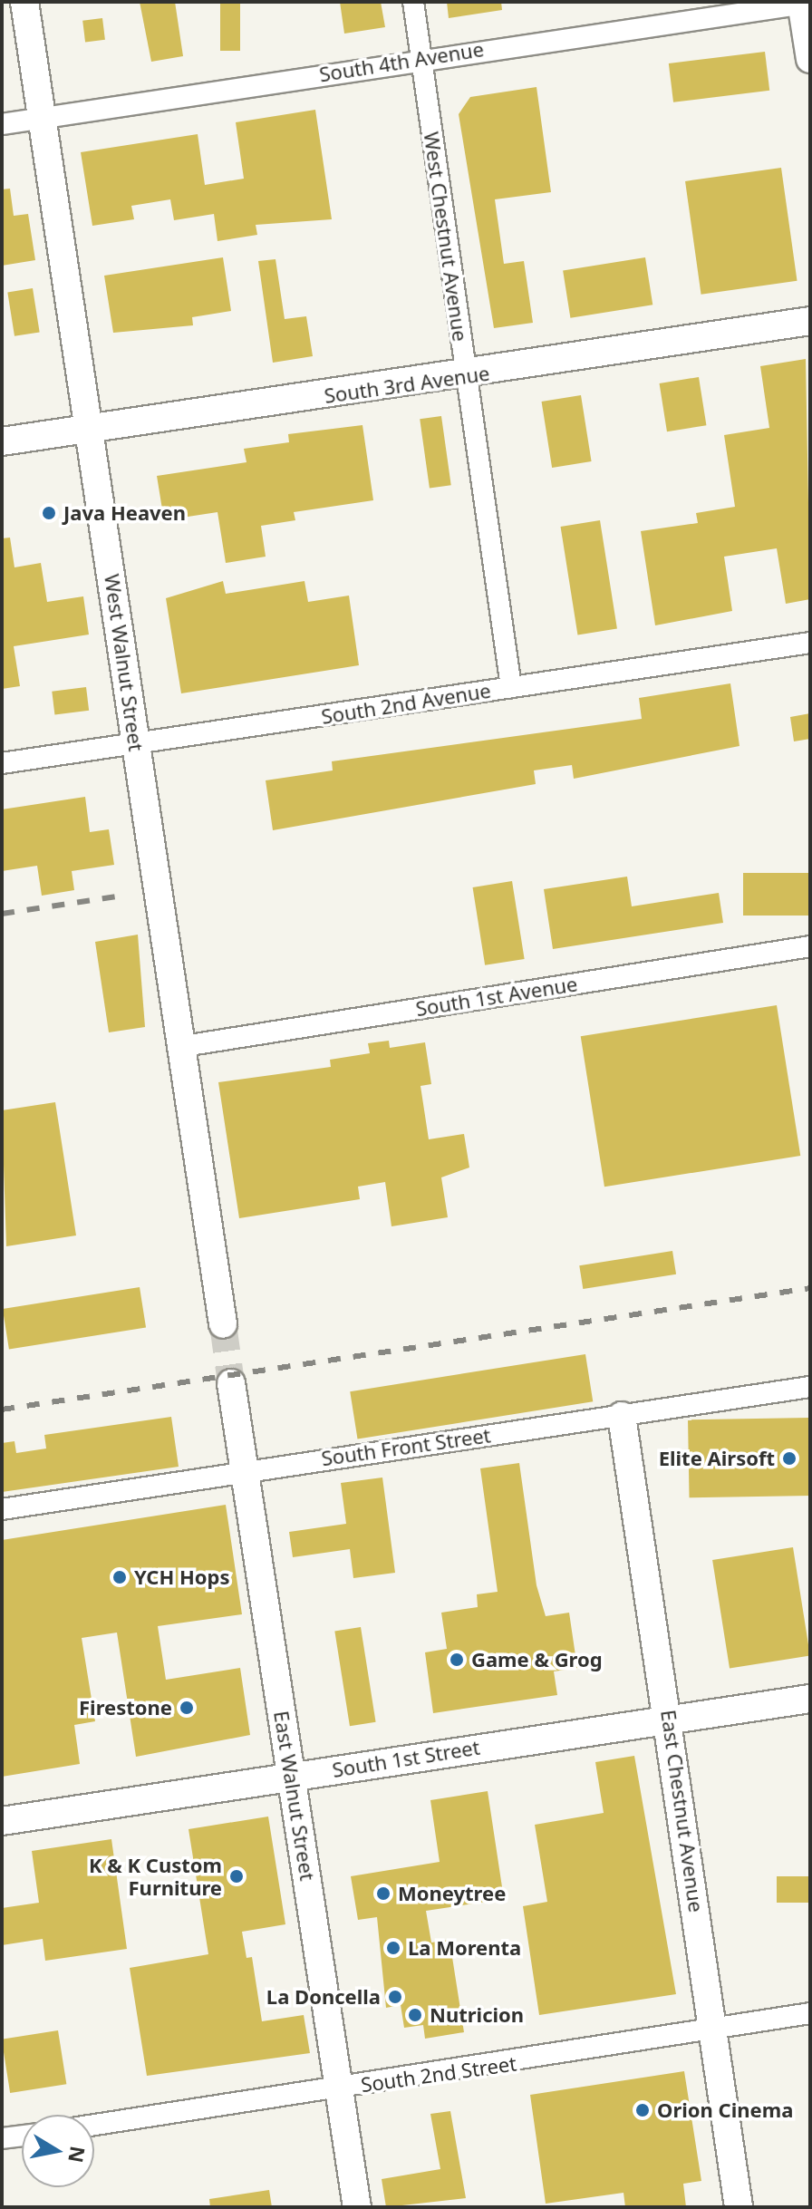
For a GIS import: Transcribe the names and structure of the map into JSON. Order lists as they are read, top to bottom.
{
  "streets": {
    "street": [
      "South 4th Avenue",
      "West Chestnut Avenue",
      "South 3rd Avenue",
      "West Walnut Street",
      "South 2nd Avenue",
      "South 1st Avenue",
      "South Front Street",
      "South 1st Street",
      "East Walnut Street",
      "East Chestnut Avenue",
      "South 2nd Street"
    ]
  },
  "crossings": [
    ["South 4th Avenue", "West Chestnut Avenue"],
    ["South 4th Avenue", "West Walnut Street"],
    ["West Chestnut Avenue", "South 3rd Avenue"],
    ["West Chestnut Avenue", "South 2nd Avenue"],
    ["South 3rd Avenue", "West Walnut Street"],
    ["West Walnut Street", "South 2nd Avenue"],
    ["West Walnut Street", "South 1st Avenue"],
    ["South Front Street", "East Walnut Street"],
    ["South Front Street", "East Chestnut Avenue"],
    ["South 1st Street", "East Walnut Street"],
    ["South 1st Street", "East Chestnut Avenue"],
    ["East Walnut Street", "South 2nd Street"],
    ["East Chestnut Avenue", "South 2nd Street"]
  ],
  "places": [
    "Java Heaven",
    "Elite Airsoft",
    "YCH Hops",
    "Game & Grog",
    "Firestone",
    "K & K Custom Furniture",
    "Moneytree",
    "La Morenta",
    "La Doncella",
    "Nutricion",
    "Orion Cinema"
  ],
  "north": "right"
}
